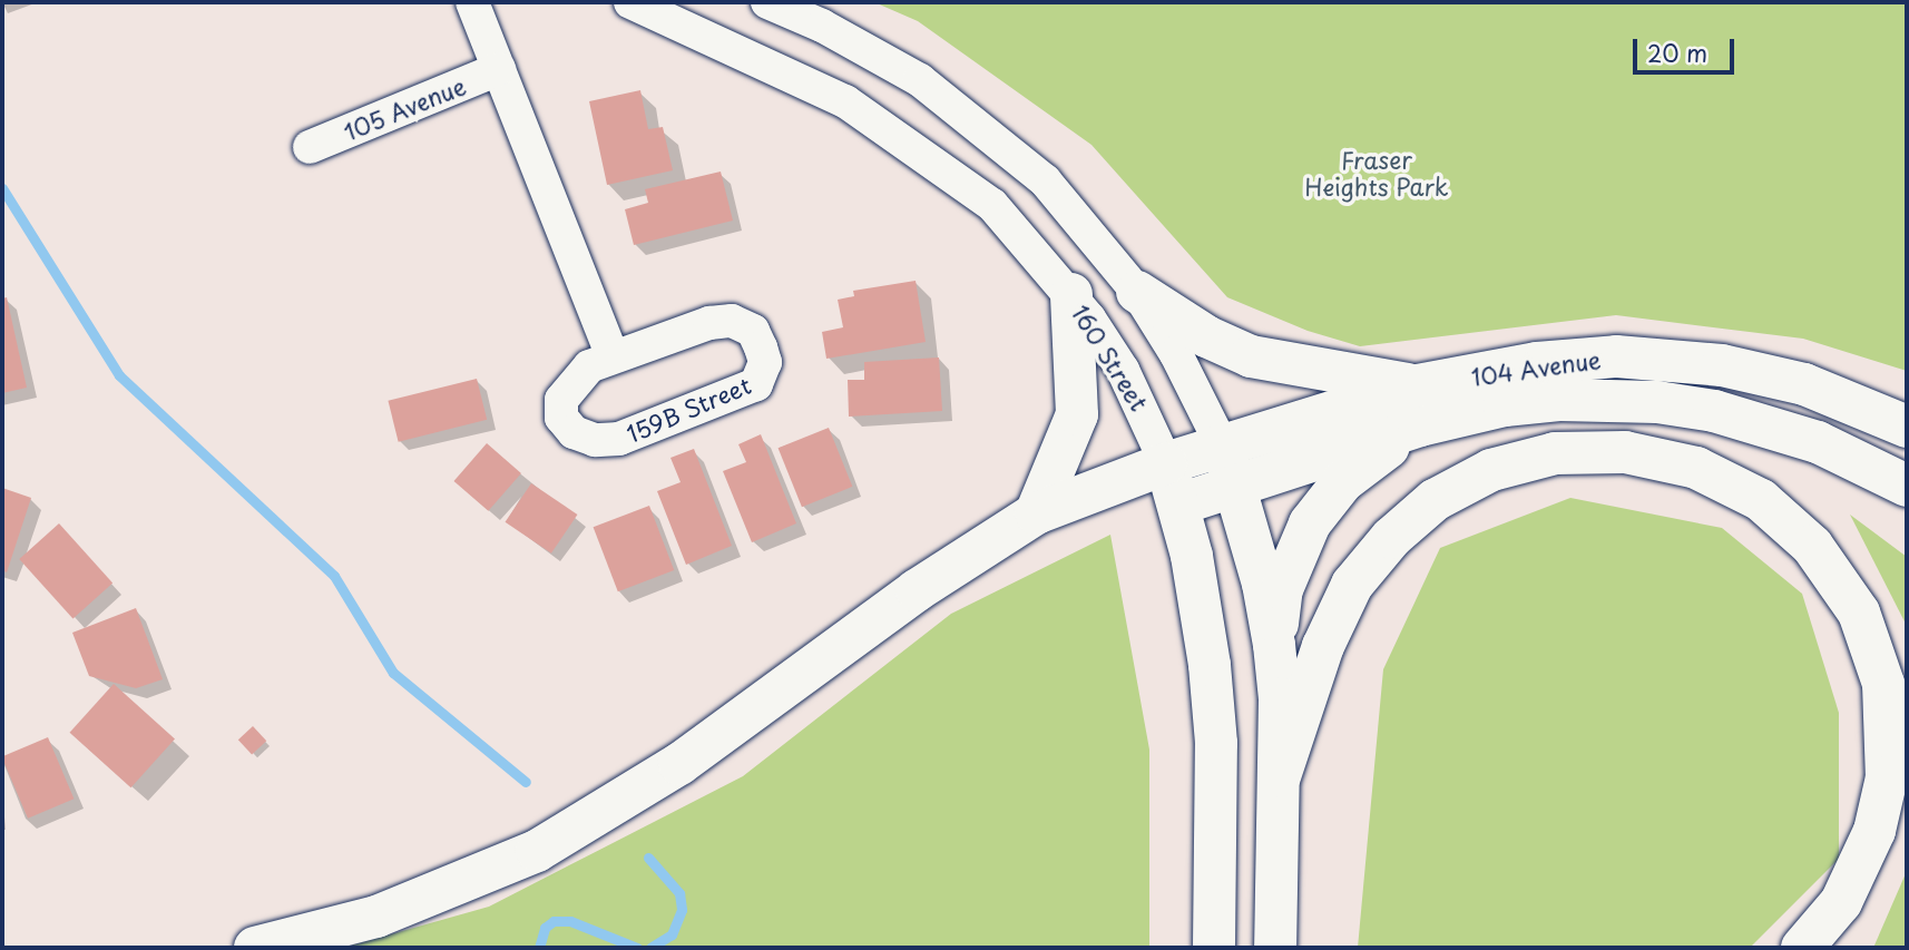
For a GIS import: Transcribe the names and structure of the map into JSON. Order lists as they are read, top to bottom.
{
  "streets": {
    "main road": ["160 Street", "104 Avenue"],
    "street": ["105 Avenue", "159B Street"]
  },
  "crossings": [
    ["160 Street", "104 Avenue"]
  ],
  "parks": ["Fraser Heights Park"],
  "scale_bar": "20 m"
}
